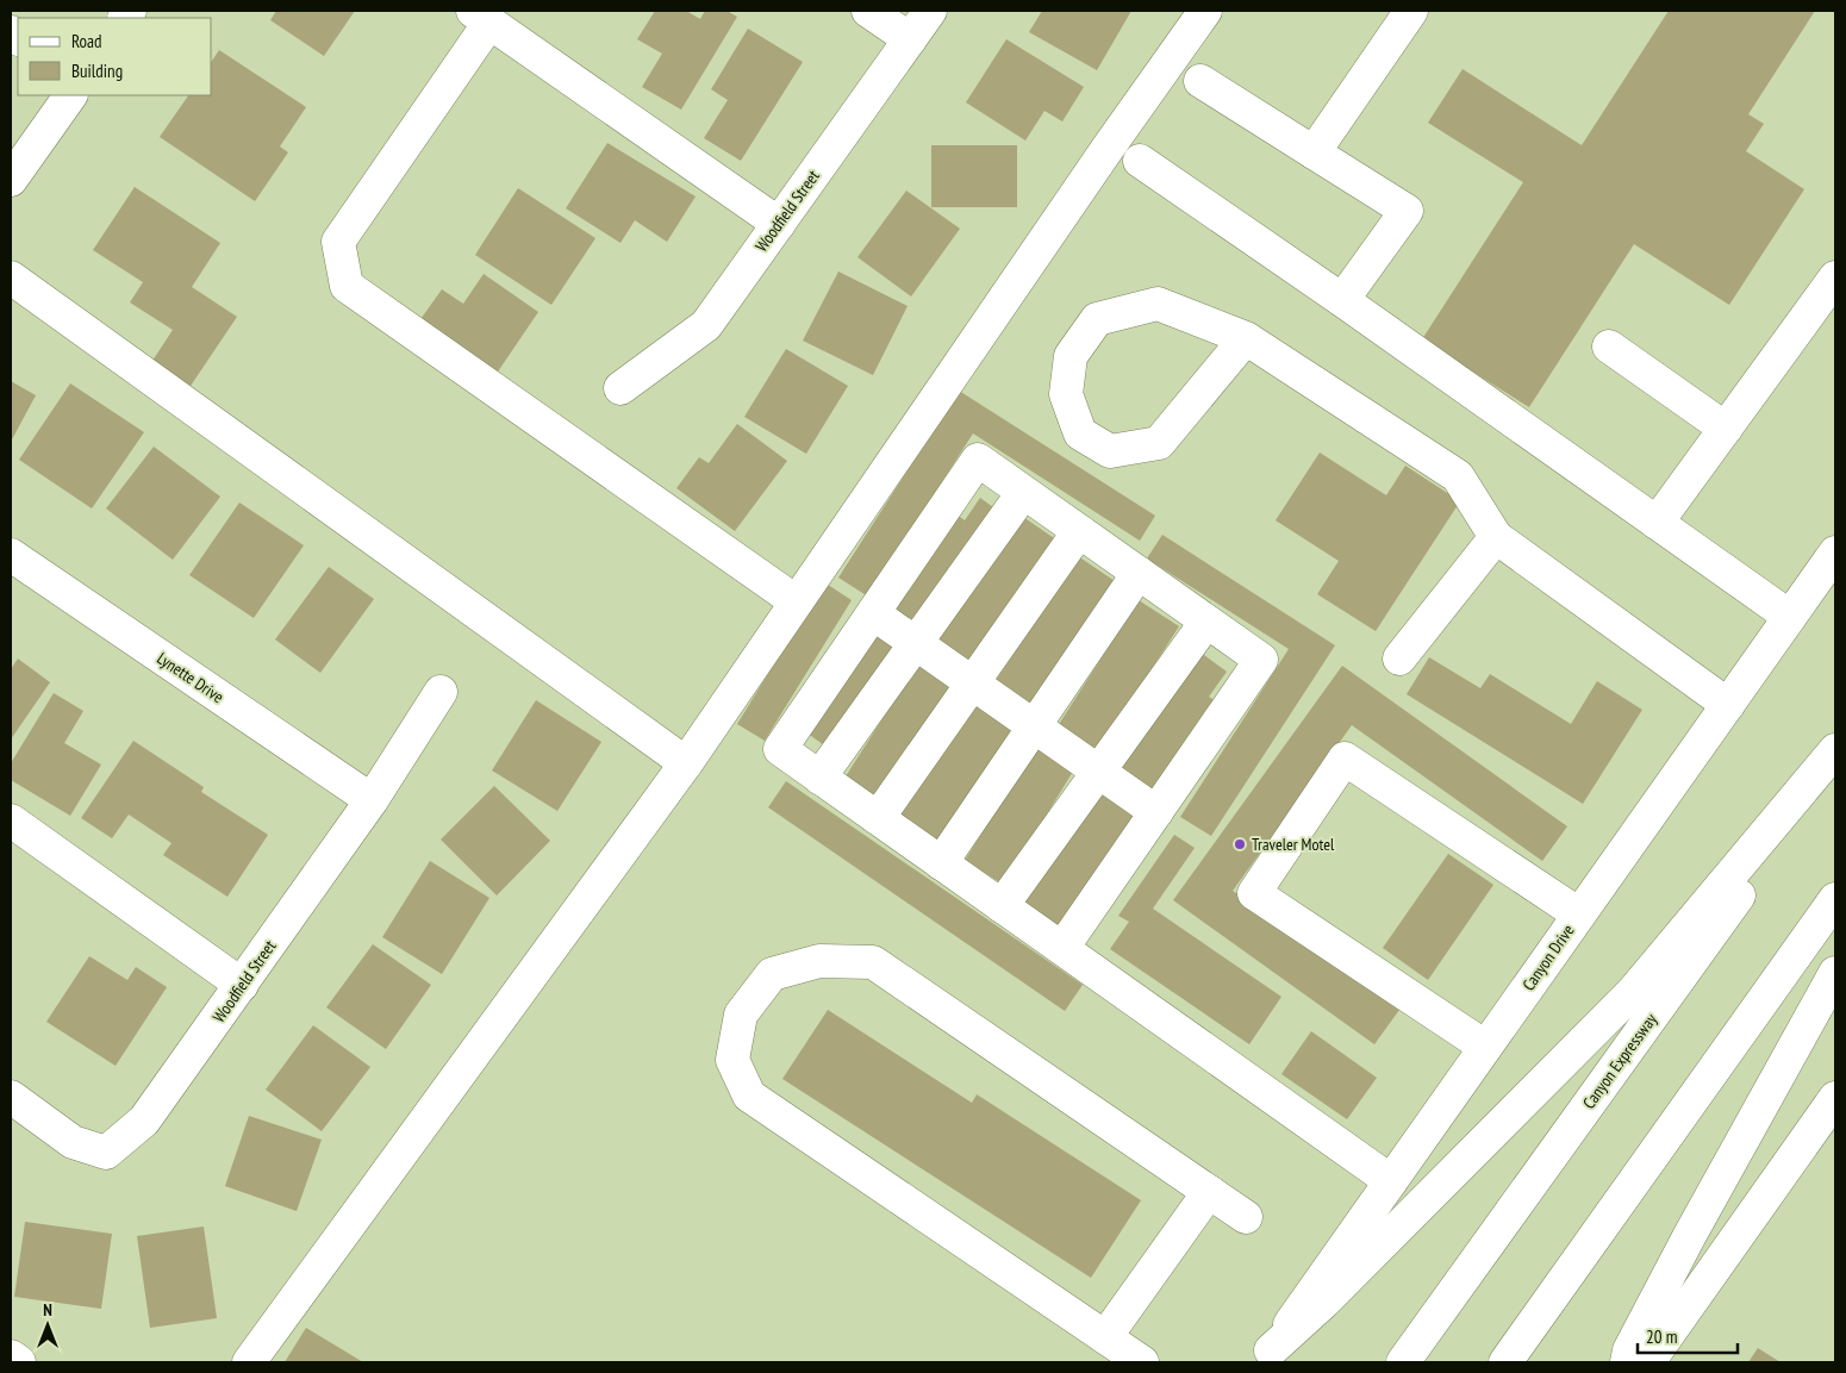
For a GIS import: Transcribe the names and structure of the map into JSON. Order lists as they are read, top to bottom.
{
  "streets": {
    "main road": [
      "Woodfield Street",
      "Lynette Drive",
      "Canyon Drive",
      "Canyon Expressway"
    ]
  },
  "crossings": [
    ["Woodfield Street", "Lynette Drive"]
  ],
  "places": ["Traveler Motel"],
  "legend": ["Road", "Building"],
  "scale_bar": "20 m",
  "north": "top"
}
